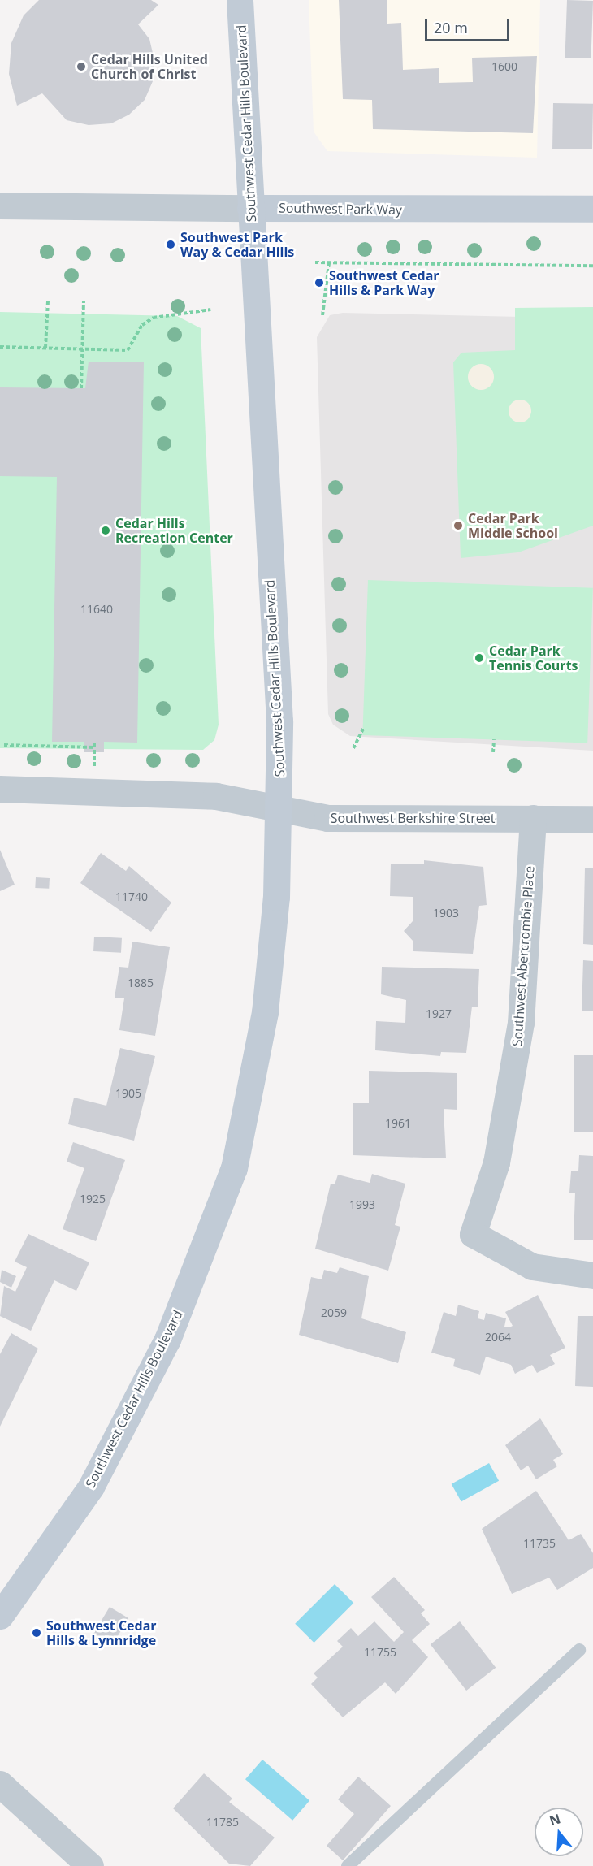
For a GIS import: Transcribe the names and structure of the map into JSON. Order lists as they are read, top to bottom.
{
  "streets": {
    "main road": ["Southwest Cedar Hills Boulevard", "Southwest Park Way"],
    "street": ["Southwest Berkshire Street", "Southwest Abercrombie Place"]
  },
  "crossings": [
    ["Southwest Cedar Hills Boulevard", "Southwest Park Way"],
    ["Southwest Cedar Hills Boulevard", "Southwest Berkshire Street"],
    ["Southwest Berkshire Street", "Southwest Abercrombie Place"]
  ],
  "places": [
    "Cedar Hills United Church of Christ",
    "Southwest Park Way & Cedar Hills",
    "Southwest Cedar Hills & Park Way",
    "Cedar Park Middle School",
    "Cedar Hills Recreation Center",
    "Cedar Park Tennis Courts",
    "Southwest Cedar Hills & Lynnridge"
  ],
  "house_numbers": [
    "1600",
    "11640",
    "11740",
    "1903",
    "1885",
    "1927",
    "1905",
    "1961",
    "1925",
    "1993",
    "2059",
    "2064",
    "11735",
    "11755",
    "11785"
  ],
  "scale_bar": "20 m",
  "north": "top"
}
